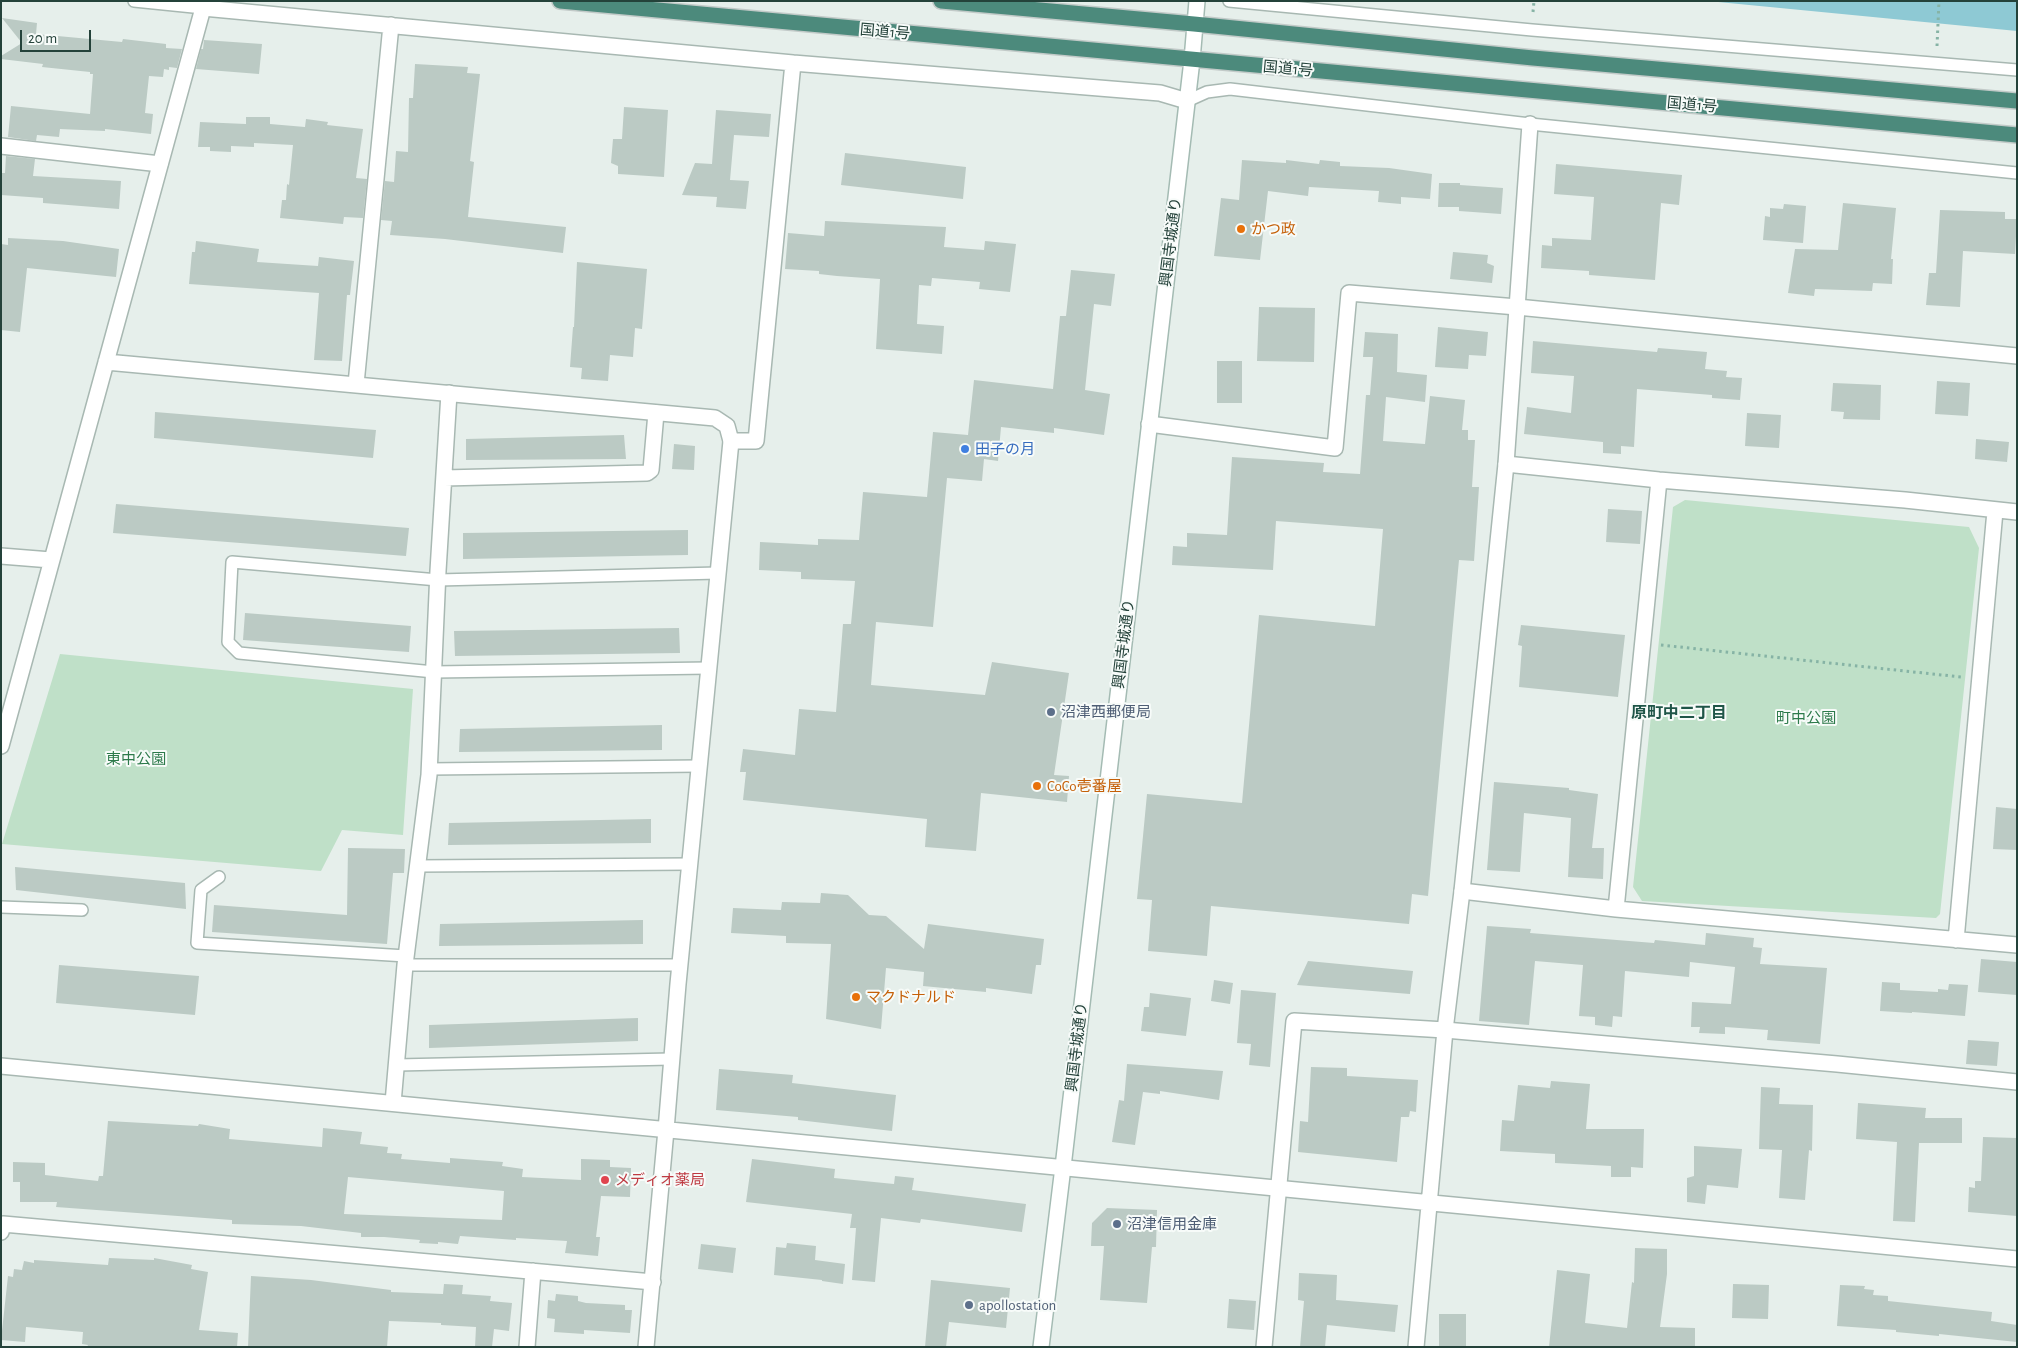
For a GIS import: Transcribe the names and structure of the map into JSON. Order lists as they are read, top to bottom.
{
  "streets": {
    "highway": ["国道1号"],
    "street": ["興国寺城通り"]
  },
  "crossings": [
    ["国道1号", "興国寺城通り"]
  ],
  "districts": ["原町中二丁目"],
  "parks": ["町中公園", "東中公園"],
  "places": [
    "かつ政",
    "田子の月",
    "沼津西郵便局",
    "CoCo壱番屋",
    "マクドナルド",
    "メディオ薬局",
    "沼津信用金庫",
    "apollostation"
  ],
  "scale_bar": "20 m"
}
